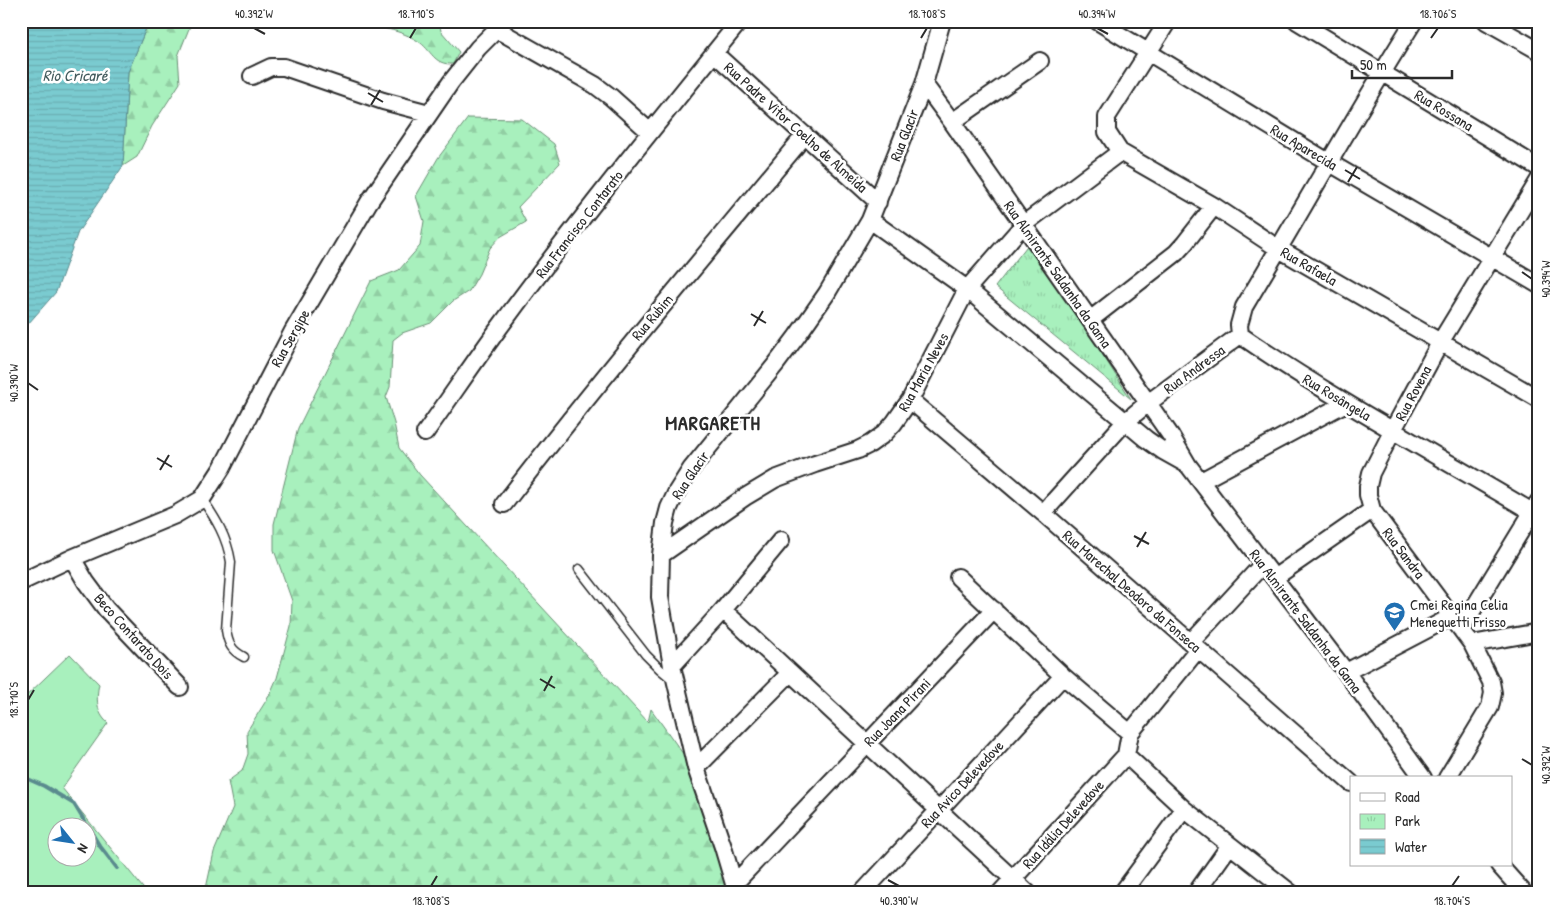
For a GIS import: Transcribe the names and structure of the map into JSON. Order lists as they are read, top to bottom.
{
  "streets": {
    "street": [
      "Rua Rossana",
      "Rua Padre Vitor Coelho de Almeida",
      "Rua Glacir",
      "Rua Aparecida",
      "Rua Francisco Contarato",
      "Rua Rafaela",
      "Rua Almirante Saldanha da Gama",
      "Rua Rubim",
      "Rua Sergipe",
      "Rua Andressa",
      "Rua Maria Neves",
      "Rua Rovena",
      "Rua Rosângela",
      "Rua Sandra",
      "Rua Marechal Deodoro da Fonseca",
      "Beco Contarato Dois",
      "Rua Joana Pirani",
      "Rua Avico Delevedove",
      "Rua Idália Delevedove"
    ]
  },
  "crossings": [
    ["Rua Padre Vitor Coelho de Almeida", "Rua Glacir"],
    ["Rua Padre Vitor Coelho de Almeida", "Rua Francisco Contarato"],
    ["Rua Padre Vitor Coelho de Almeida", "Rua Rubim"],
    ["Rua Glacir", "Rua Almirante Saldanha da Gama"],
    ["Rua Glacir", "Rua Maria Neves"],
    ["Rua Glacir", "Rua Joana Pirani"],
    ["Rua Aparecida", "Rua Rafaela"],
    ["Rua Aparecida", "Rua Rovena"],
    ["Rua Rafaela", "Rua Maria Neves"],
    ["Rua Rafaela", "Rua Rovena"],
    ["Rua Almirante Saldanha da Gama", "Rua Andressa"],
    ["Rua Almirante Saldanha da Gama", "Rua Maria Neves"],
    ["Rua Sergipe", "Beco Contarato Dois"],
    ["Rua Andressa", "Rua Rosângela"],
    ["Rua Andressa", "Rua Marechal Deodoro da Fonseca"],
    ["Rua Maria Neves", "Rua Marechal Deodoro da Fonseca"],
    ["Rua Rovena", "Rua Rosângela"],
    ["Rua Rovena", "Rua Sandra"]
  ],
  "districts": ["MARGARETH"],
  "water": ["Rio Cricaré"],
  "places": {
    "school or university": ["Cmei Regina Celia Meneguetti Frisso"]
  },
  "legend": ["Road", "Park", "Water"],
  "scale_bar": "50 m",
  "north": "bottom right",
  "coordinates": [
    "40.392°W",
    "18.710°S",
    "18.708°S",
    "40.394°W",
    "18.706°S",
    "40.390°W",
    "18.704°S"
  ]
}
